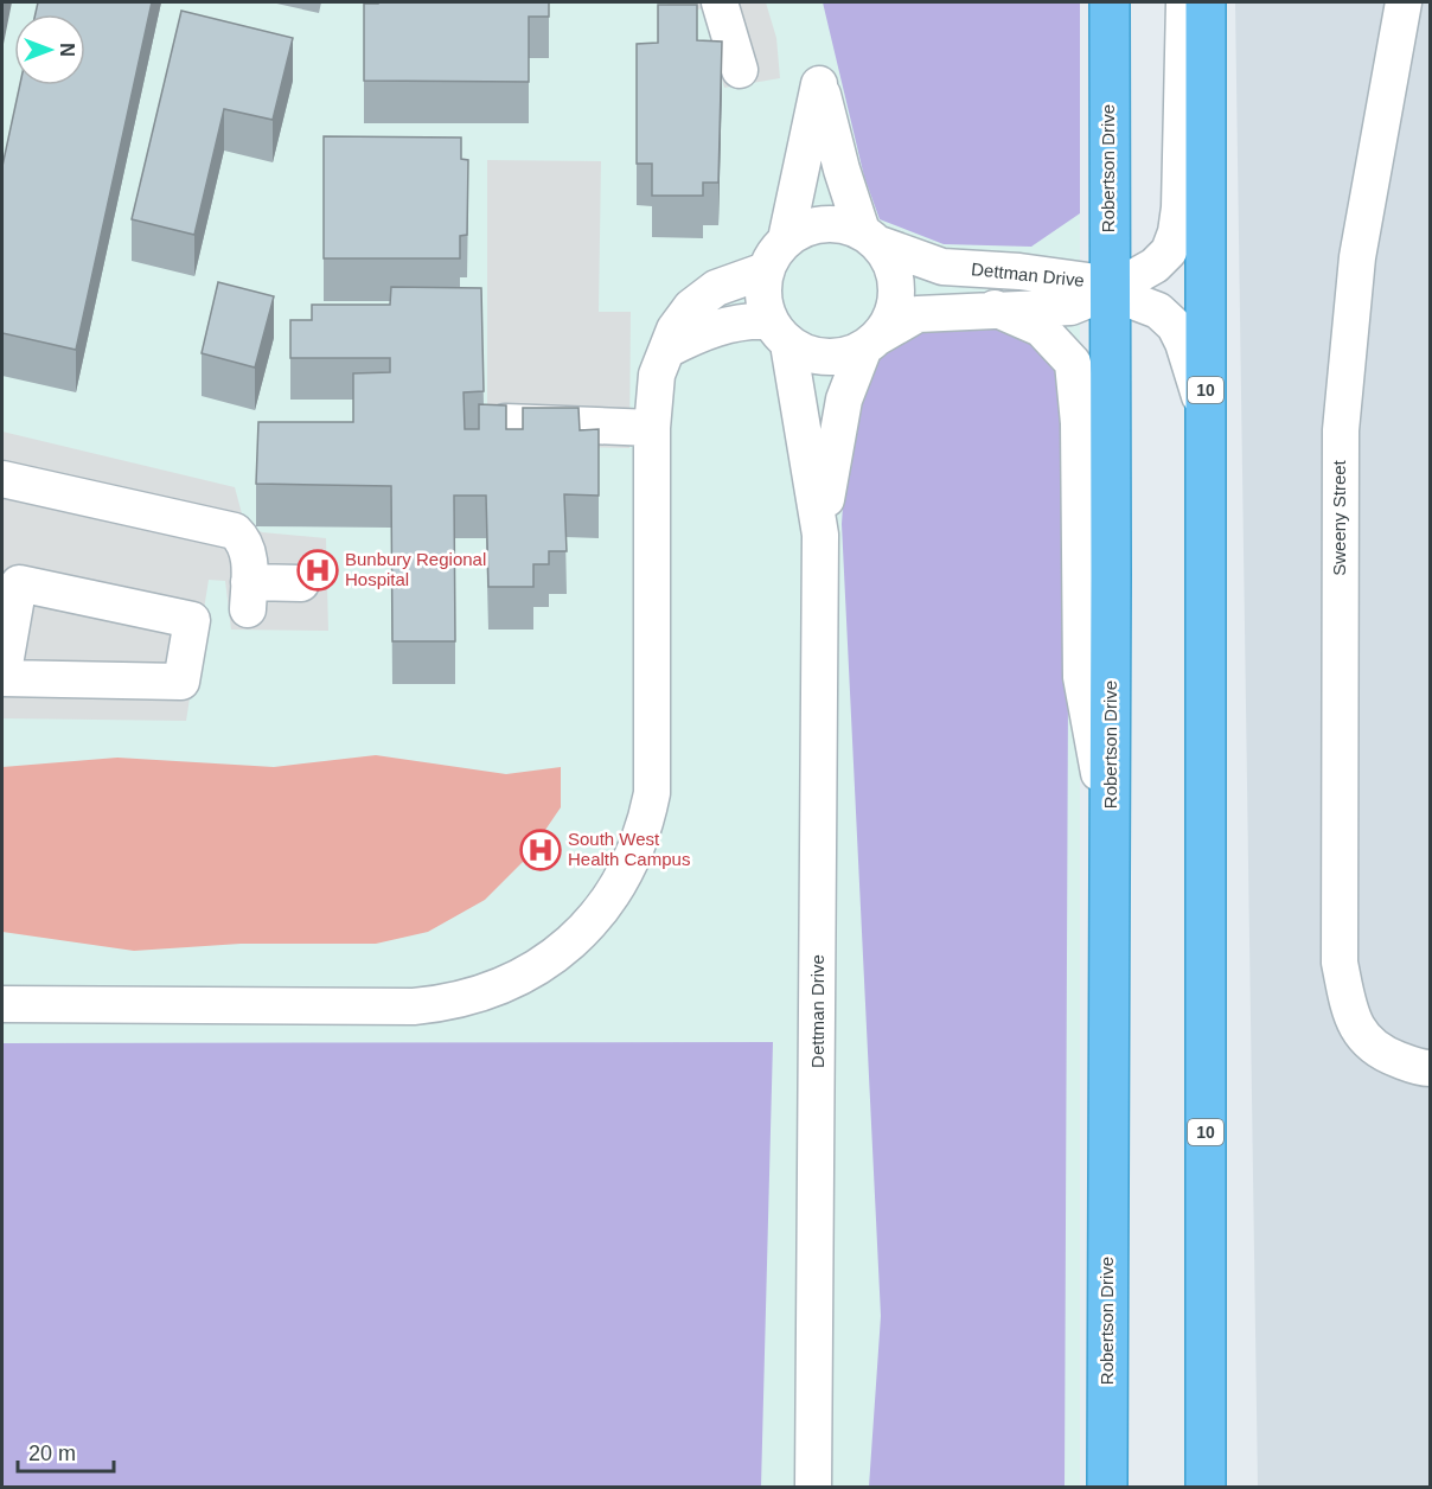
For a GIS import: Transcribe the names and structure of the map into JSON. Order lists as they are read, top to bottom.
{
  "streets": {
    "highway": ["Robertson Drive", "10"],
    "street": ["Dettman Drive", "Sweeny Street"]
  },
  "crossings": [
    ["Robertson Drive", "Dettman Drive"]
  ],
  "places": {
    "hospital": ["Bunbury Regional Hospital", "South West Health Campus"]
  },
  "scale_bar": "20 m",
  "north": "right"
}
